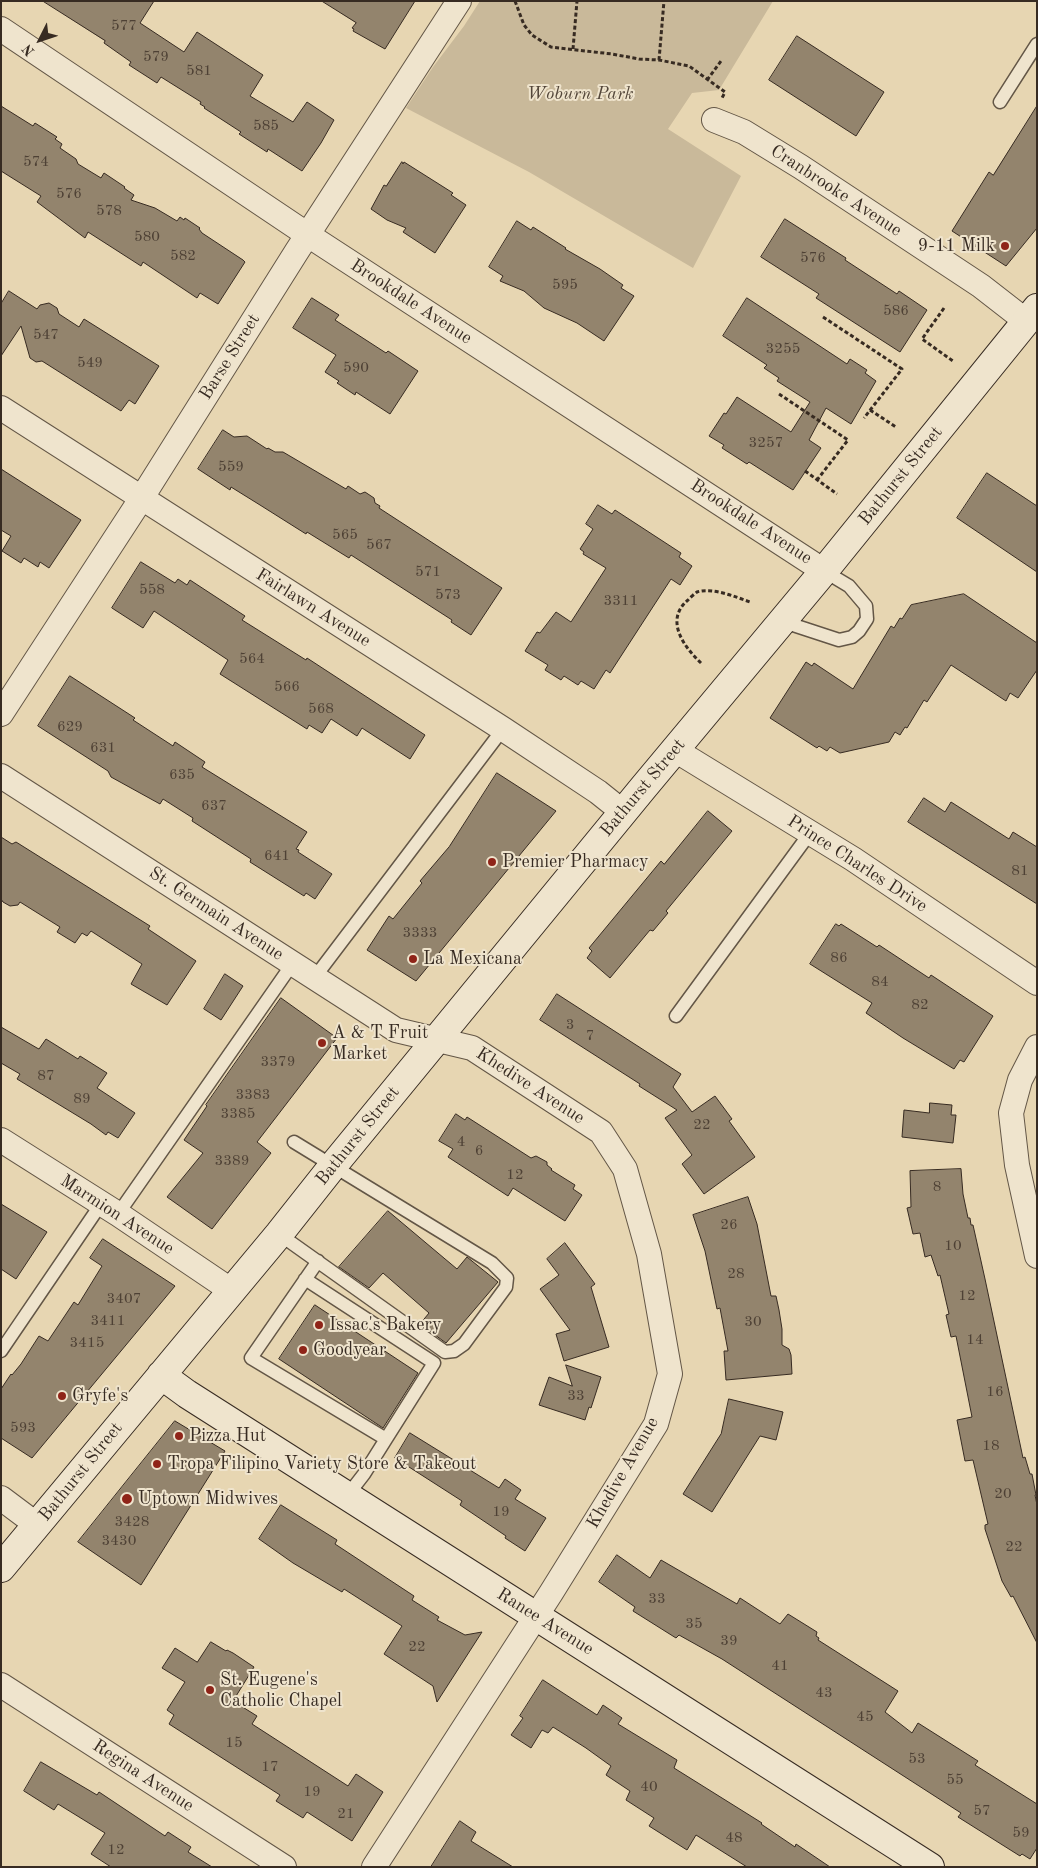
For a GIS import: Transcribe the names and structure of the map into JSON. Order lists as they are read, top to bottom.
{
  "streets": {
    "main road": ["Bathurst Street", "Ranee Avenue"],
    "street": [
      "Cranbrooke Avenue",
      "Brookdale Avenue",
      "Barse Street",
      "Fairlawn Avenue",
      "Prince Charles Drive",
      "St. Germain Avenue",
      "Khedive Avenue",
      "Marmion Avenue",
      "Regina Avenue"
    ]
  },
  "crossings": [
    ["Cranbrooke Avenue", "Bathurst Street"],
    ["Brookdale Avenue", "Barse Street"],
    ["Brookdale Avenue", "Bathurst Street"],
    ["Barse Street", "Fairlawn Avenue"],
    ["Bathurst Street", "Fairlawn Avenue"],
    ["Bathurst Street", "Prince Charles Drive"],
    ["Bathurst Street", "St. Germain Avenue"],
    ["Bathurst Street", "Khedive Avenue"],
    ["Bathurst Street", "Marmion Avenue"],
    ["Bathurst Street", "Ranee Avenue"],
    ["St. Germain Avenue", "Khedive Avenue"],
    ["Khedive Avenue", "Ranee Avenue"]
  ],
  "parks": ["Woburn Park"],
  "places": [
    "9-11 Milk",
    "Premier Pharmacy",
    "La Mexicana",
    "A & T Fruit Market",
    "Issac's Bakery",
    "Goodyear",
    "Gryfe's",
    "Pizza Hut",
    "Tropa Filipino Variety Store & Takeout",
    "Uptown Midwives",
    "St. Eugene's Catholic Chapel"
  ],
  "house_numbers": [
    "577",
    "579",
    "581",
    "585",
    "574",
    "576",
    "578",
    "580",
    "582",
    "576",
    "595",
    "586",
    "547",
    "3255",
    "549",
    "590",
    "3257",
    "559",
    "565",
    "567",
    "571",
    "558",
    "573",
    "3311",
    "564",
    "566",
    "568",
    "629",
    "631",
    "635",
    "637",
    "641",
    "81",
    "3333",
    "86",
    "84",
    "82",
    "3",
    "7",
    "3379",
    "87",
    "3383",
    "89",
    "3385",
    "22",
    "4",
    "6",
    "3389",
    "12",
    "8",
    "26",
    "10",
    "28",
    "12",
    "3407",
    "3411",
    "30",
    "14",
    "3415",
    "16",
    "33",
    "593",
    "18",
    "20",
    "19",
    "3428",
    "3430",
    "22",
    "33",
    "35",
    "39",
    "22",
    "41",
    "43",
    "45",
    "15",
    "53",
    "17",
    "55",
    "40",
    "19",
    "57",
    "21",
    "59",
    "48",
    "12"
  ],
  "north": "bottom left"
}
